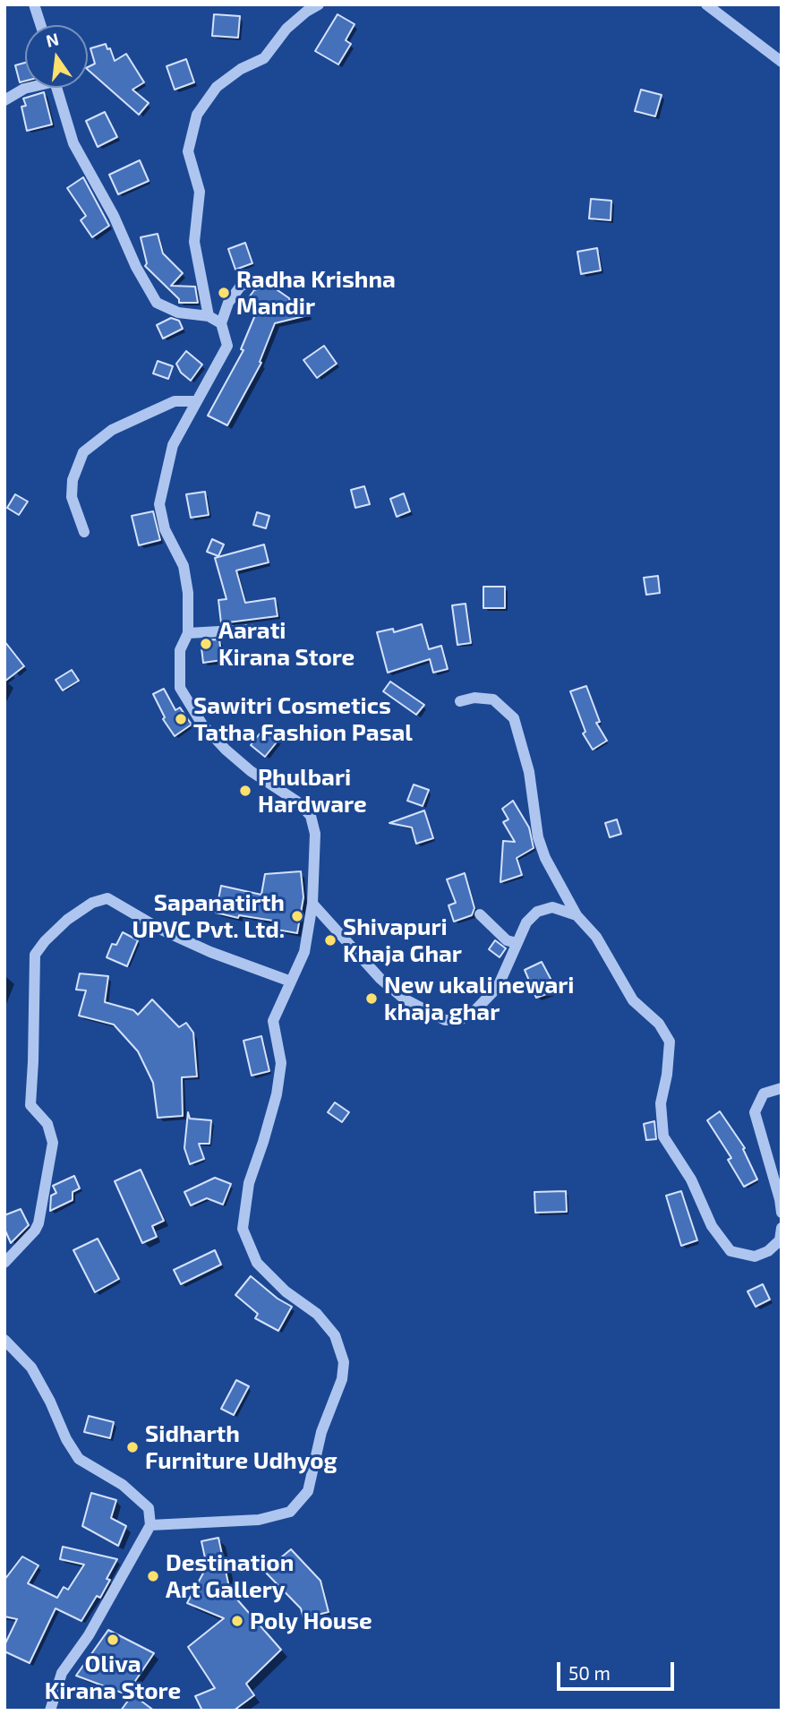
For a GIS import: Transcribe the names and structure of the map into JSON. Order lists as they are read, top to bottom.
{
  "places": [
    "Radha Krishna Mandir",
    "Aarati Kirana Store",
    "Sawitri Cosmetics Tatha Fashion Pasal",
    "Phulbari Hardware",
    "Sapanatirth UPVC Pvt. Ltd.",
    "Shivapuri Khaja Ghar",
    "New ukali newari khaja ghar",
    "Sidharth Furniture Udhyog",
    "Destination Art Gallery",
    "Poly House",
    "Oliva Kirana Store"
  ],
  "scale_bar": "50 m",
  "north": "top"
}
